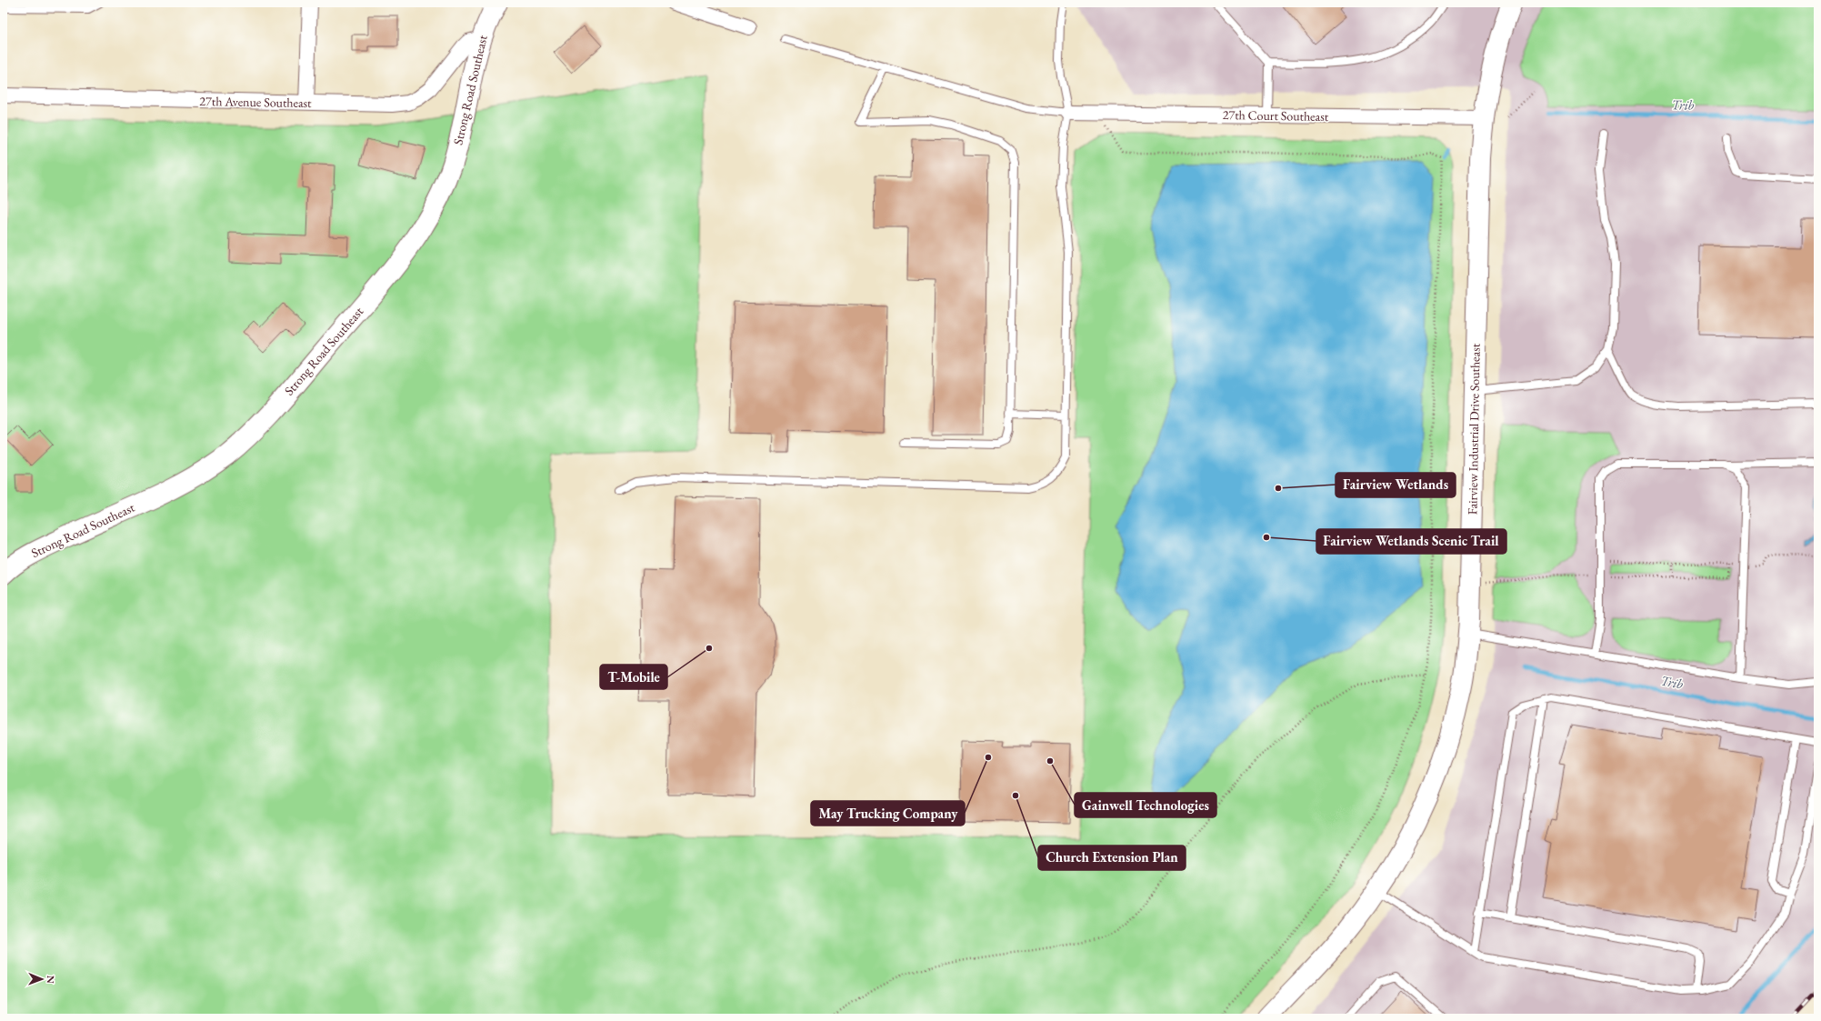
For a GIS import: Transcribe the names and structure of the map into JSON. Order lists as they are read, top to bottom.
{
  "streets": {
    "main road": ["Strong Road Southeast", "Fairview Industrial Drive Southeast"],
    "street": ["27th Avenue Southeast", "27th Court Southeast"]
  },
  "crossings": [
    ["Strong Road Southeast", "27th Avenue Southeast"],
    ["27th Court Southeast", "Fairview Industrial Drive Southeast"]
  ],
  "water": ["Trib"],
  "places": [
    "Fairview Wetlands",
    "Fairview Wetlands Scenic Trail",
    "T-Mobile",
    "May Trucking Company",
    "Gainwell Technologies",
    "Church Extension Plan"
  ],
  "north": "right"
}
